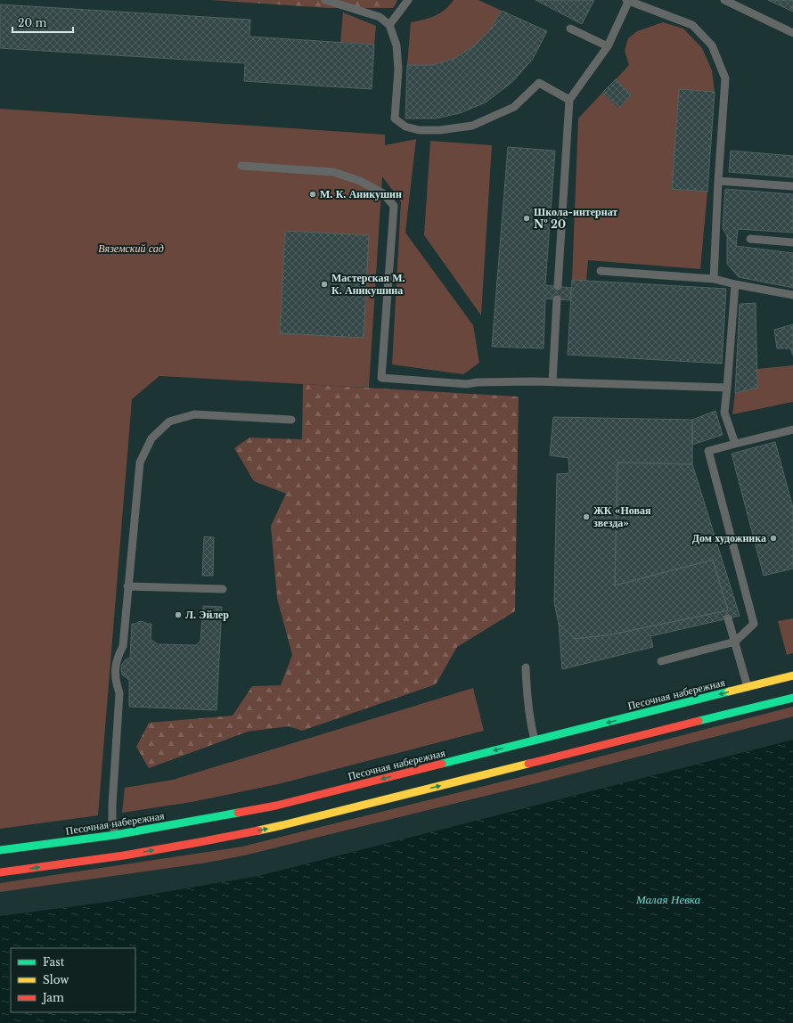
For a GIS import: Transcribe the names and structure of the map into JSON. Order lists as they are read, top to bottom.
{
  "streets": {
    "main road": ["Песочная набережная"]
  },
  "water": ["Малая Невка"],
  "parks": ["Вяземский сад"],
  "places": [
    "М. К. Аникушин",
    "Школа-интернат № 20",
    "Мастерская М. К. Аникушина",
    "ЖК «Новая звезда»",
    "Дом художника",
    "Л. Эйлер"
  ],
  "legend": ["Fast", "Slow", "Jam"],
  "scale_bar": "20 m"
}
